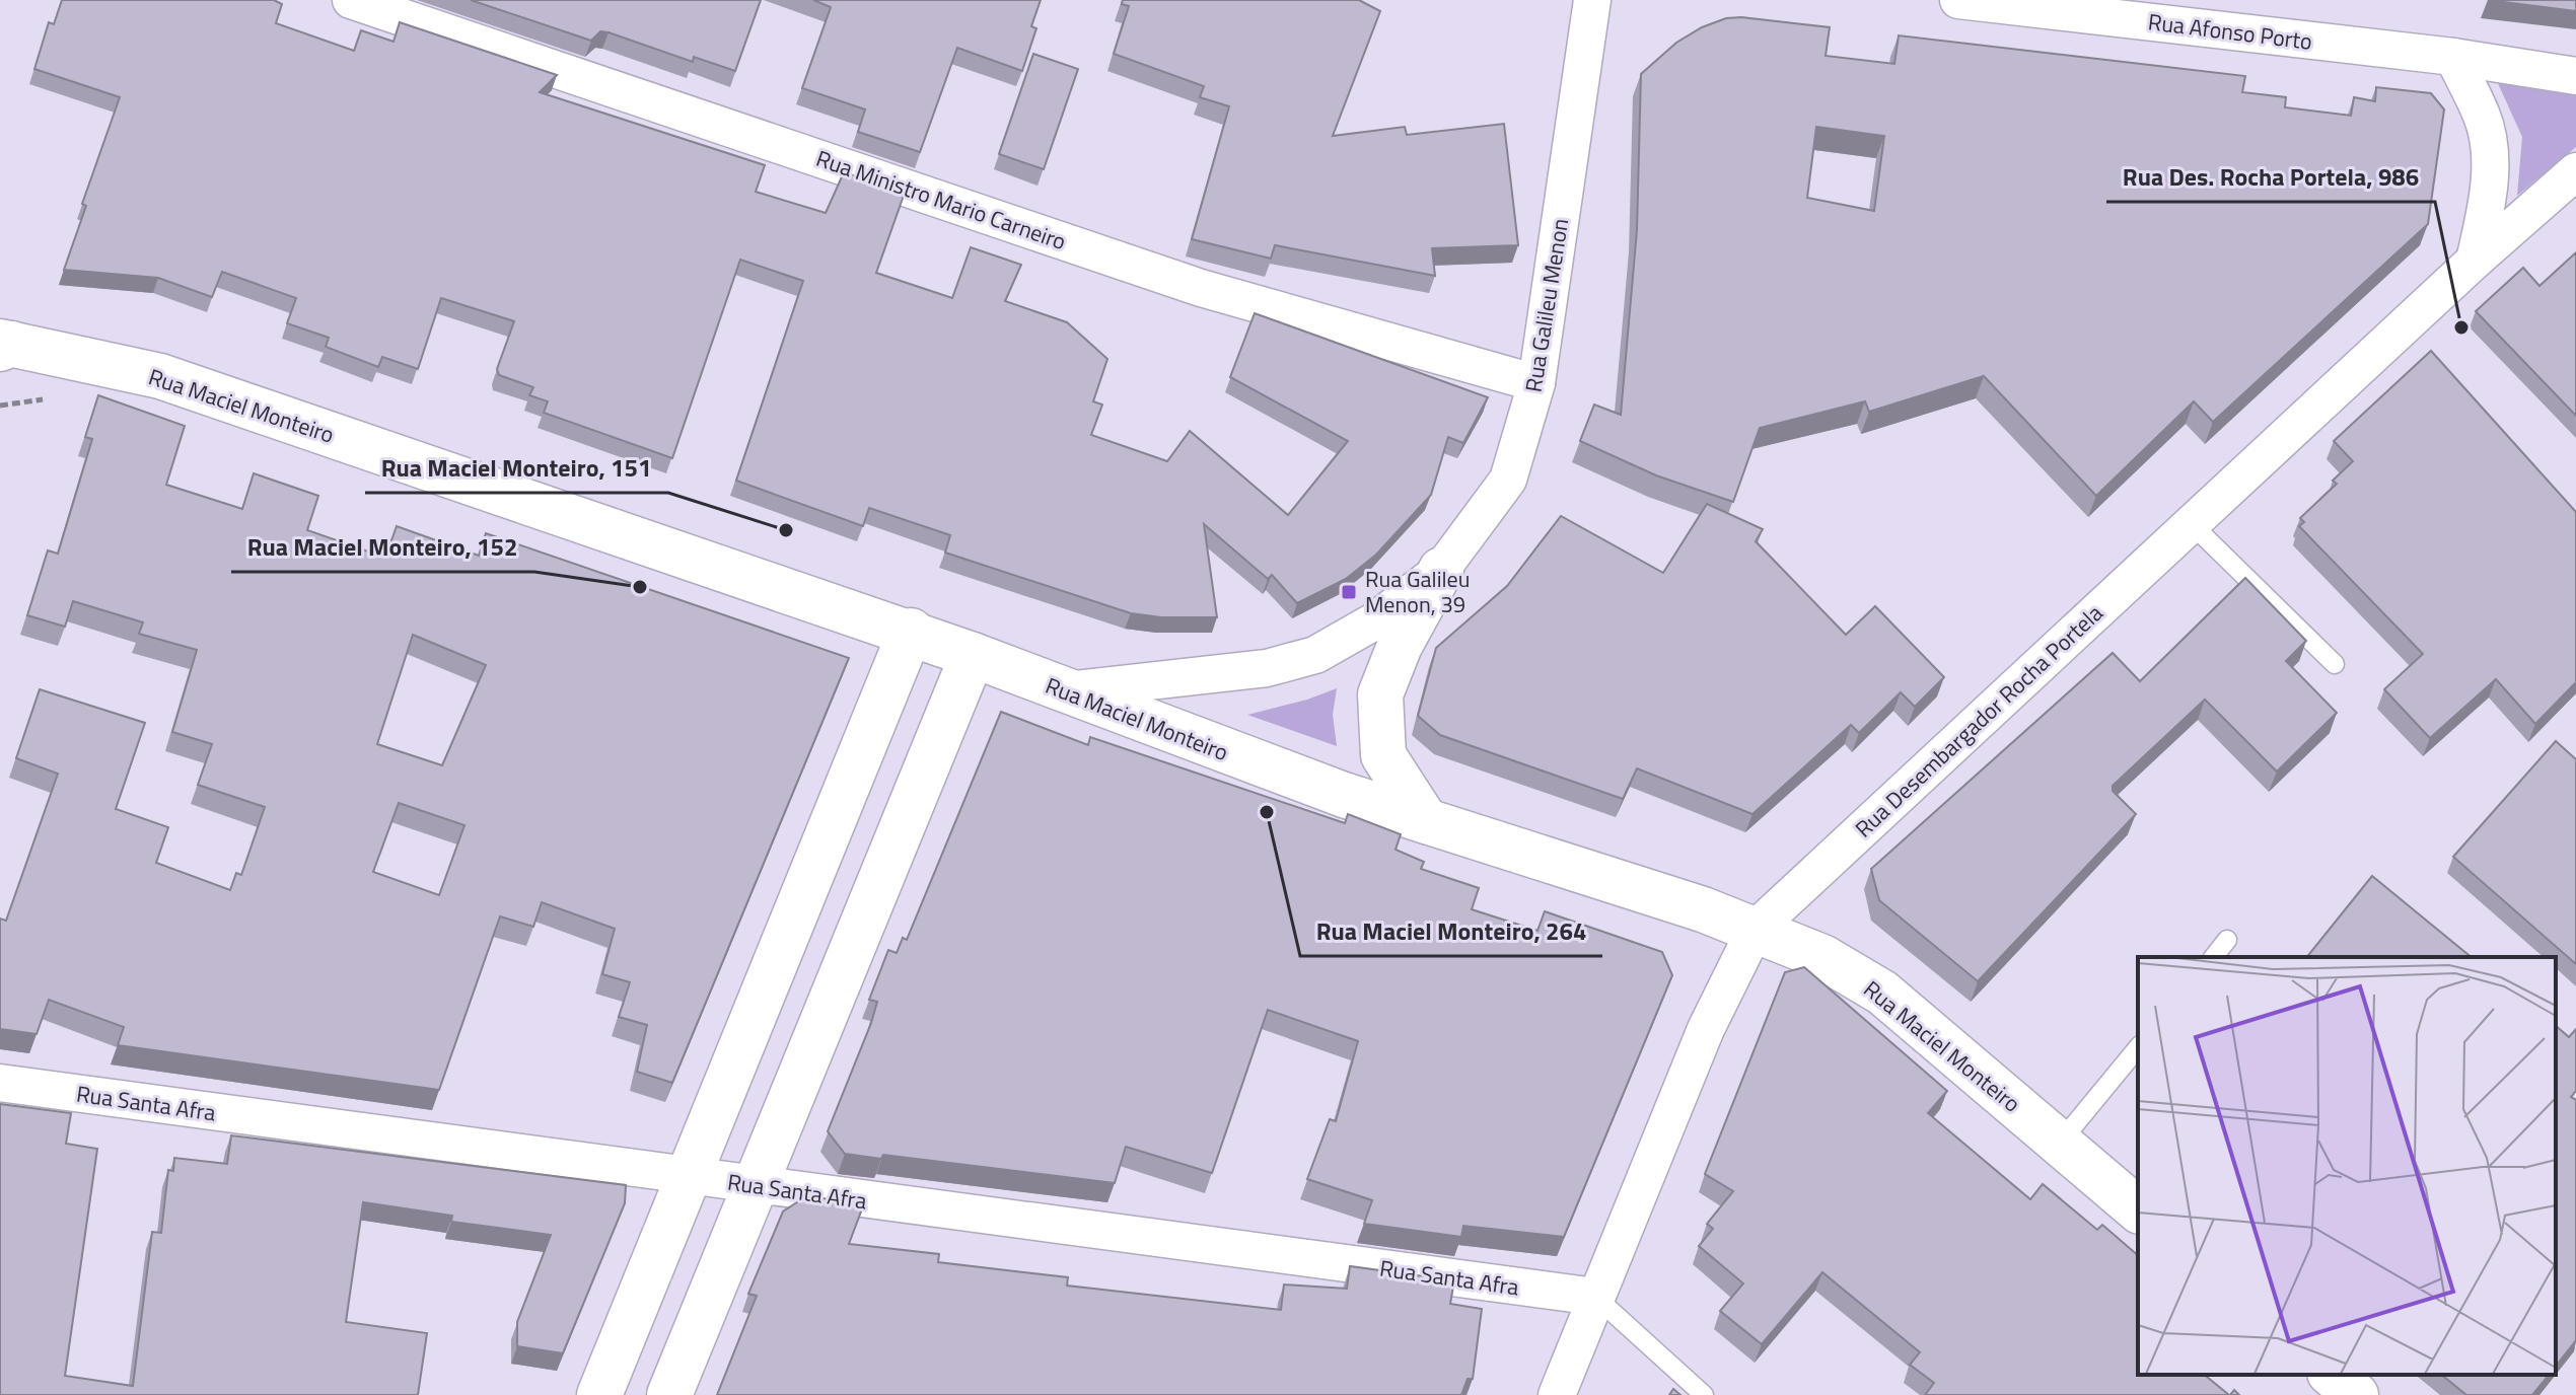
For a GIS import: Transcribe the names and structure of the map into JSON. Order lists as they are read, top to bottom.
{
  "streets": {
    "main road": ["Rua Maciel Monteiro"],
    "street": [
      "Rua Afonso Porto",
      "Rua Ministro Mario Carneiro",
      "Rua Galileu Menon",
      "Rua Desembargador Rocha Portela",
      "Rua Santa Afra"
    ]
  },
  "crossings": [
    ["Rua Ministro Mario Carneiro", "Rua Galileu Menon"],
    ["Rua Galileu Menon", "Rua Maciel Monteiro"],
    ["Rua Maciel Monteiro", "Rua Desembargador Rocha Portela"],
    ["Rua Desembargador Rocha Portela", "Rua Santa Afra"]
  ],
  "places": {
    "other": [
      "Rua Des. Rocha Portela, 986",
      "Rua Maciel Monteiro, 151",
      "Rua Maciel Monteiro, 152",
      "Rua Maciel Monteiro, 264"
    ],
    "transit": ["Rua Galileu Menon, 39"]
  }
}
